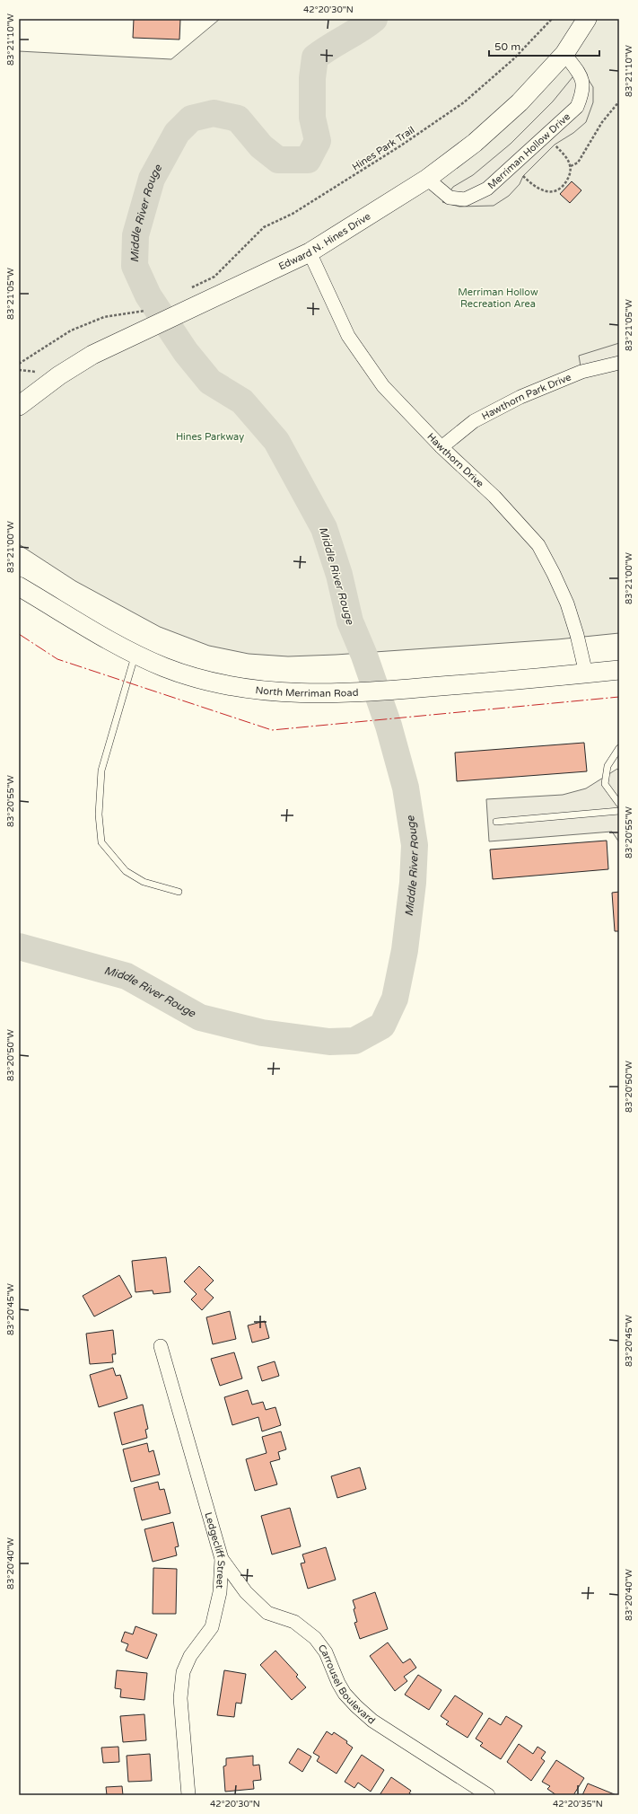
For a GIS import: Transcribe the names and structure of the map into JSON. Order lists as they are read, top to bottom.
{
  "streets": {
    "street": [
      "Merriman Hollow Drive",
      "Edward N. Hines Drive",
      "Hawthorn Park Drive",
      "Hawthorn Drive",
      "North Merriman Road",
      "Ledgecliff Street",
      "Carrousel Boulevard"
    ],
    "path": ["Hines Park Trail"]
  },
  "crossings": [
    ["Merriman Hollow Drive", "Edward N. Hines Drive"],
    ["Edward N. Hines Drive", "Hawthorn Drive"],
    ["Hawthorn Park Drive", "Hawthorn Drive"],
    ["Hawthorn Drive", "North Merriman Road"],
    ["Ledgecliff Street", "Carrousel Boulevard"]
  ],
  "water": ["Middle River Rouge"],
  "parks": ["Merriman Hollow Recreation Area", "Hines Parkway"],
  "scale_bar": "50 m",
  "coordinates": [
    "42°20'30\"N",
    "83°21'10\"W",
    "83°21'05\"W",
    "83°21'00\"W",
    "83°20'55\"W",
    "83°20'50\"W",
    "83°20'45\"W",
    "83°20'40\"W",
    "42°20'35\"N"
  ]
}
